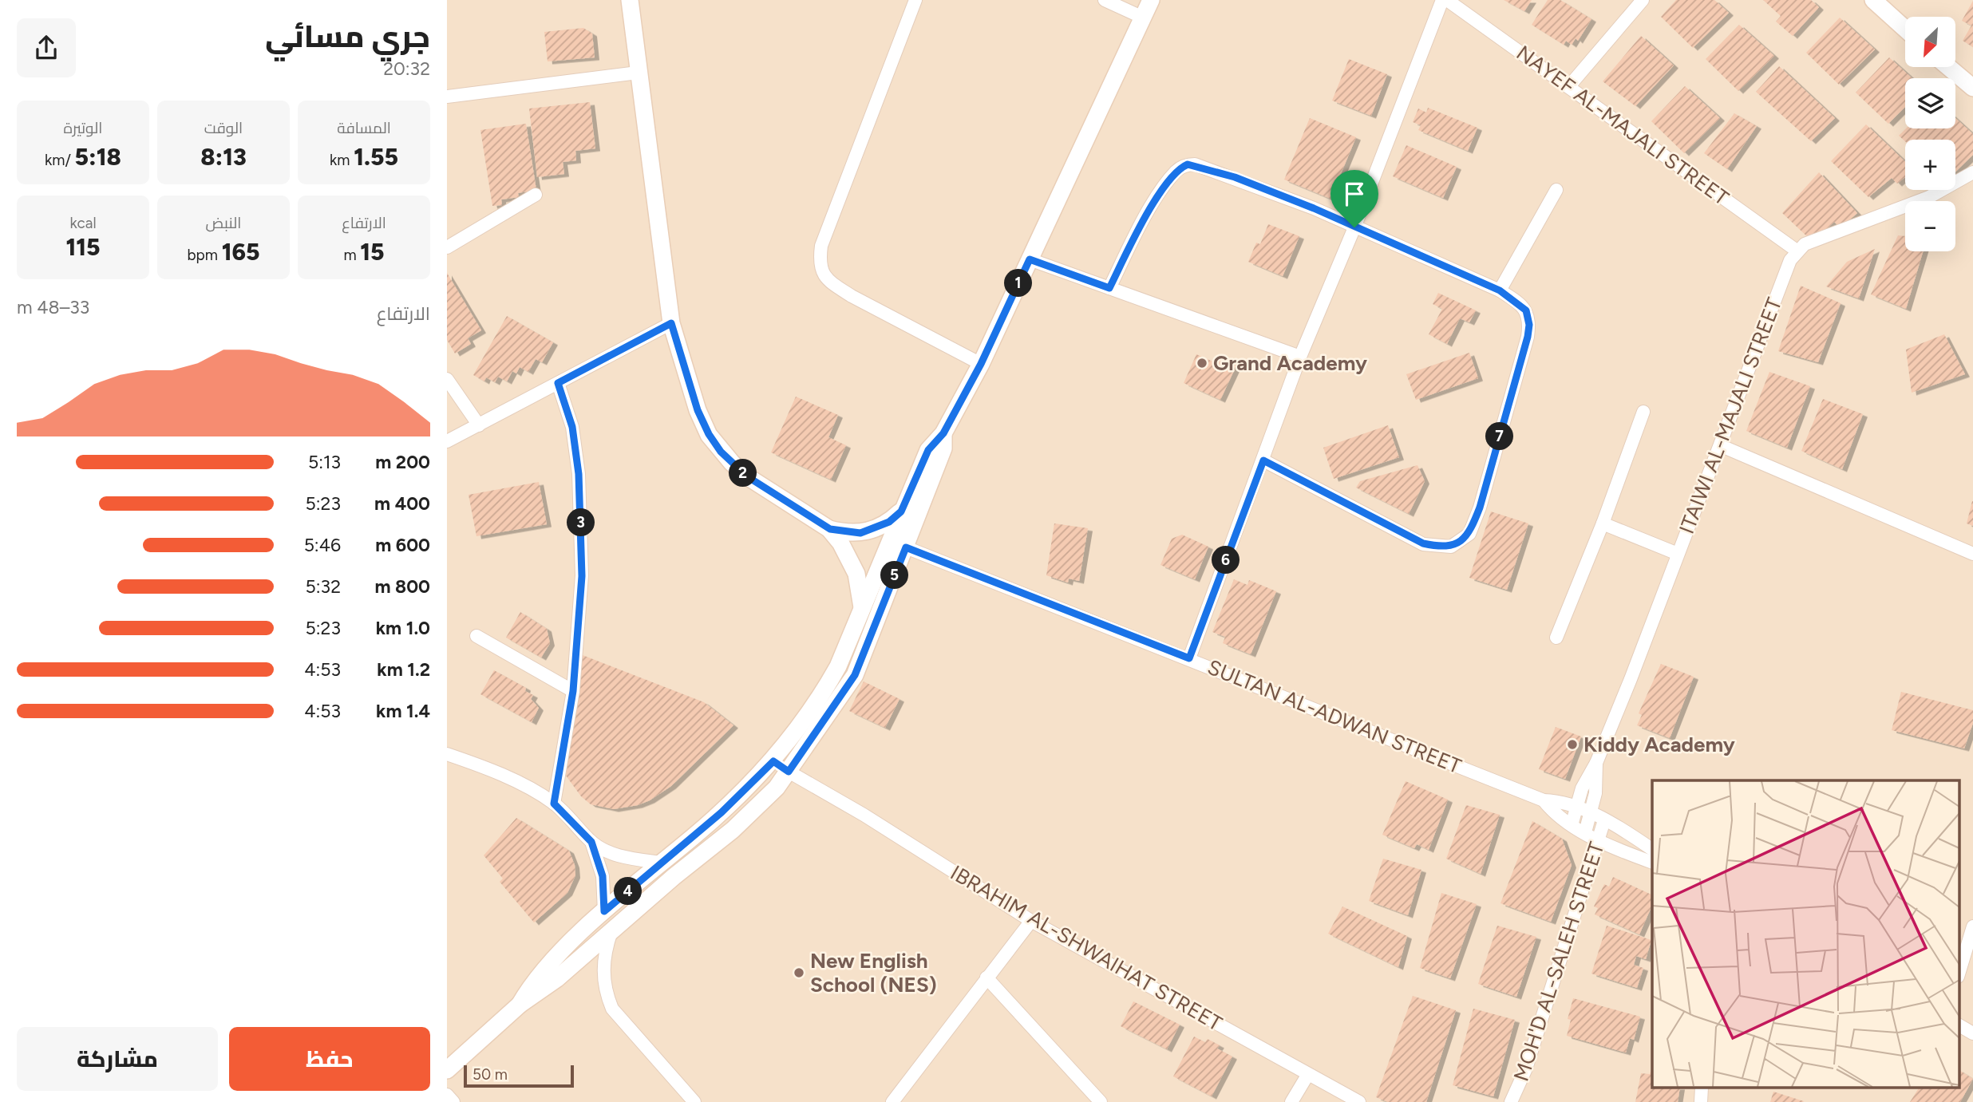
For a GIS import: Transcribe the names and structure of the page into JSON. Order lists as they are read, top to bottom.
{
  "streets": {
    "street": [
      "NAYEF AL-MAJALI STREET",
      "ITAIWI AL-MAJALI STREET",
      "SULTAN AL-ADWAN STREET",
      "IBRAHIM AL-SHWAIHAT STREET",
      "MOH'D AL-SALEH STREET"
    ]
  },
  "crossings": [
    ["NAYEF AL-MAJALI STREET", "ITAIWI AL-MAJALI STREET"],
    ["ITAIWI AL-MAJALI STREET", "SULTAN AL-ADWAN STREET"],
    ["SULTAN AL-ADWAN STREET", "MOH'D AL-SALEH STREET"]
  ],
  "places": ["Grand Academy", "Kiddy Academy", "New English School (NES)"],
  "scale_bar": "50 m",
  "north": "bottom left",
  "page": {
    "heading": ["جري مسائي", "20:32"],
    "map_buttons": ["+", "−"],
    "stats": [
      ["المسافة", "1.55 km"],
      ["الوقت", "8:13"],
      ["الوتيرة", "5:18 /km"],
      ["الارتفاع", "15 m"],
      ["النبض", "165 bpm"],
      ["kcal", "115"]
    ],
    "pins": [
      "1",
      "7",
      "2",
      "3",
      "6",
      "5",
      "4"
    ],
    "chart": ["الارتفاع", "33–48 m"],
    "list": [
      {
        "name": "200 m",
        "note": "5:13"
      },
      {
        "name": "400 m",
        "note": "5:23"
      },
      {
        "name": "600 m",
        "note": "5:46"
      },
      {
        "name": "800 m",
        "note": "5:32"
      },
      {
        "name": "1.0 km",
        "note": "5:23"
      },
      {
        "name": "1.2 km",
        "note": "4:53"
      },
      {
        "name": "1.4 km",
        "note": "4:53"
      }
    ],
    "buttons": ["حفظ", "مشاركة"],
    "scale": "50 m"
  }
}
